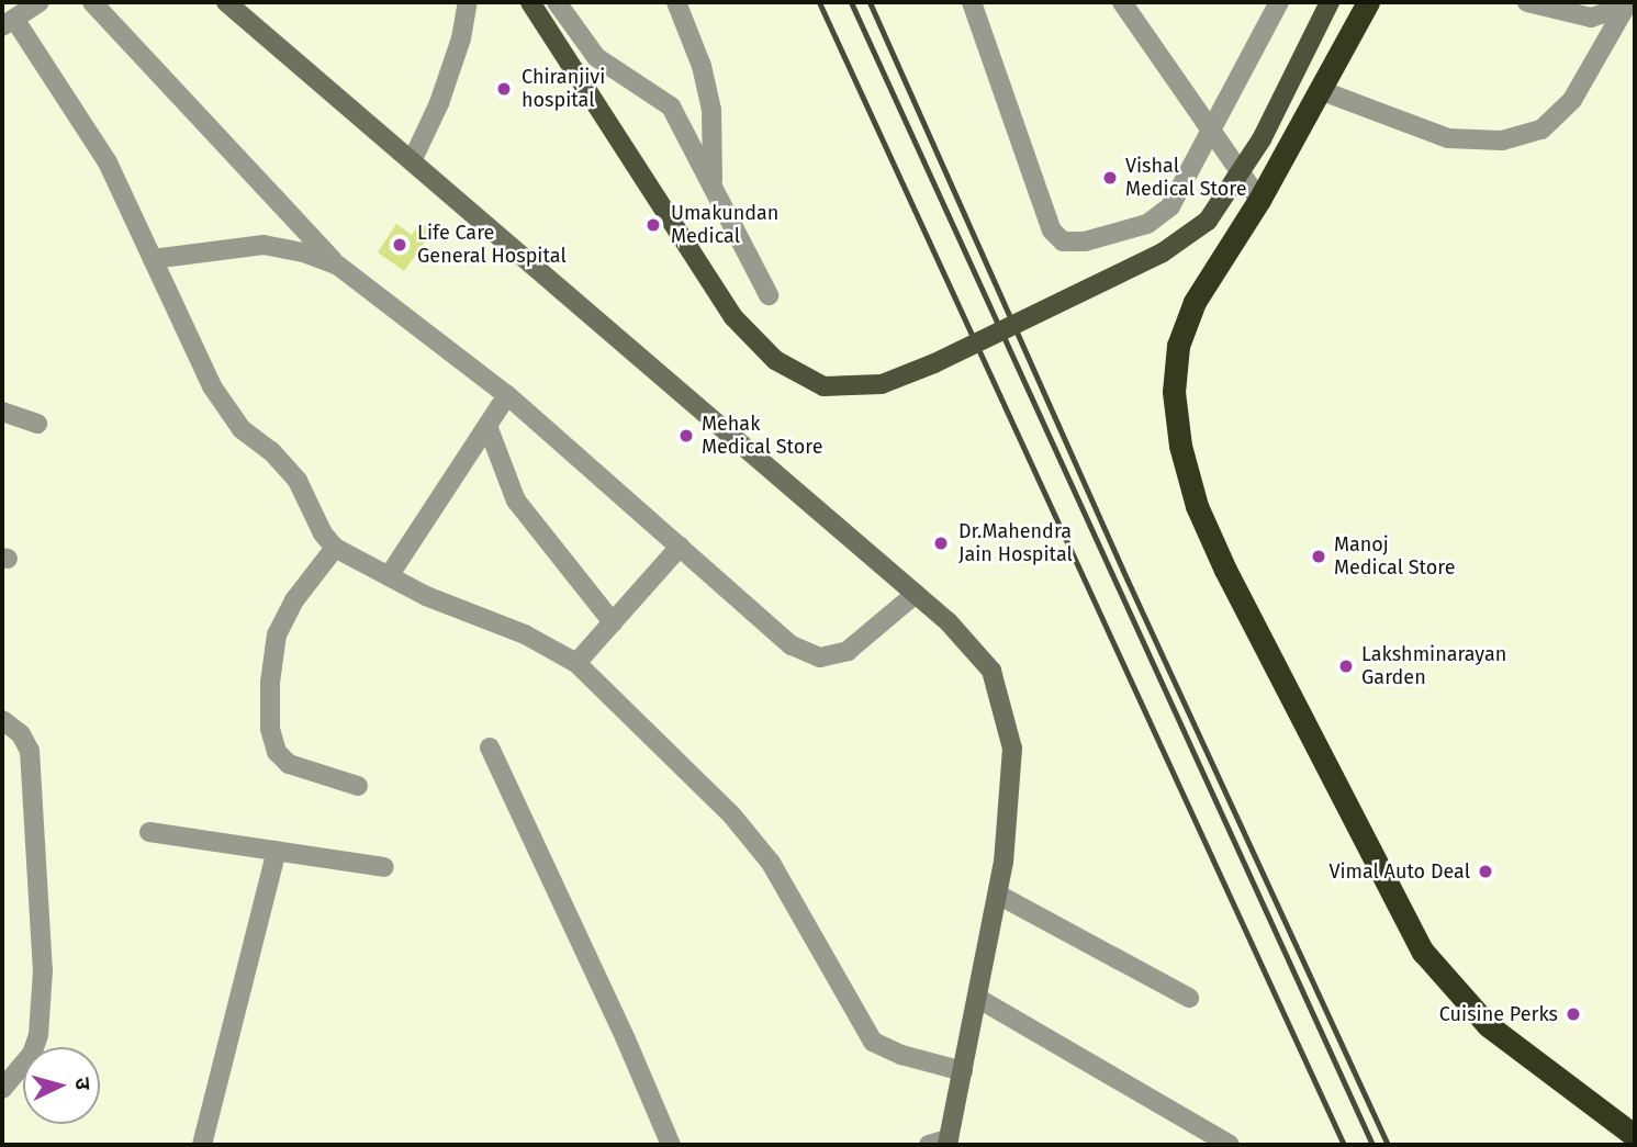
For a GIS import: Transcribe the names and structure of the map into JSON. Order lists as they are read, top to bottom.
{
  "places": [
    "Chiranjivi hospital",
    "Vishal Medical Store",
    "Umakundan Medical",
    "Life Care General Hospital",
    "Mehak Medical Store",
    "Dr.Mahendra Jain Hospital",
    "Manoj Medical Store",
    "Lakshminarayan Garden",
    "Vimal Auto Deal",
    "Cuisine Perks"
  ],
  "north": "right"
}
